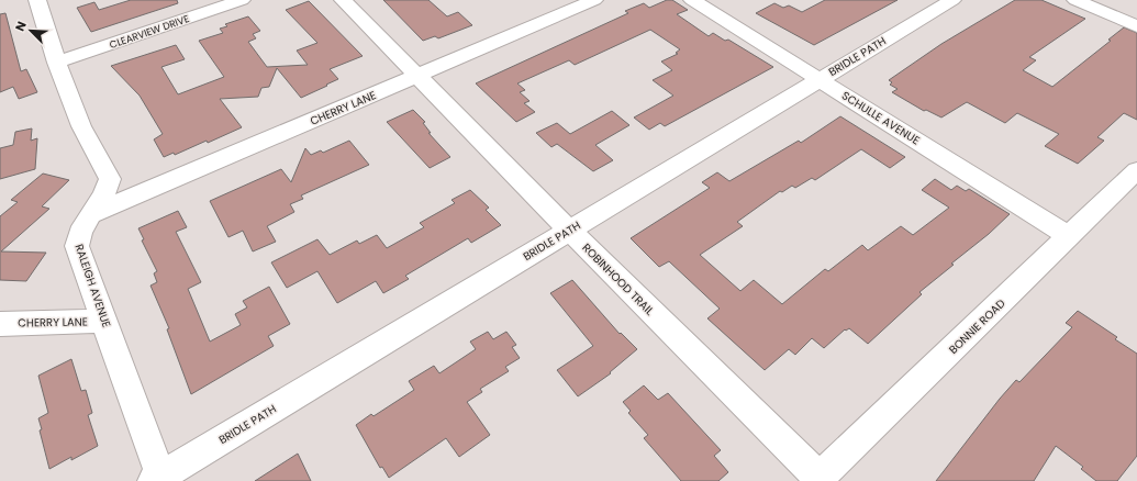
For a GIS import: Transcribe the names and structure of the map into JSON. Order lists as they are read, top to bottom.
{
  "streets": {
    "street": [
      "CLEARVIEW DRIVE",
      "BRIDLE PATH",
      "CHERRY LANE",
      "SCHULLE AVENUE",
      "ROBINHOOD TRAIL",
      "RALEIGH AVENUE",
      "BONNIE ROAD"
    ]
  },
  "crossings": [
    ["CLEARVIEW DRIVE", "RALEIGH AVENUE"],
    ["BRIDLE PATH", "SCHULLE AVENUE"],
    ["BRIDLE PATH", "ROBINHOOD TRAIL"],
    ["BRIDLE PATH", "RALEIGH AVENUE"],
    ["CHERRY LANE", "ROBINHOOD TRAIL"],
    ["CHERRY LANE", "RALEIGH AVENUE"],
    ["SCHULLE AVENUE", "BONNIE ROAD"],
    ["ROBINHOOD TRAIL", "BONNIE ROAD"]
  ],
  "north": "top left"
}
